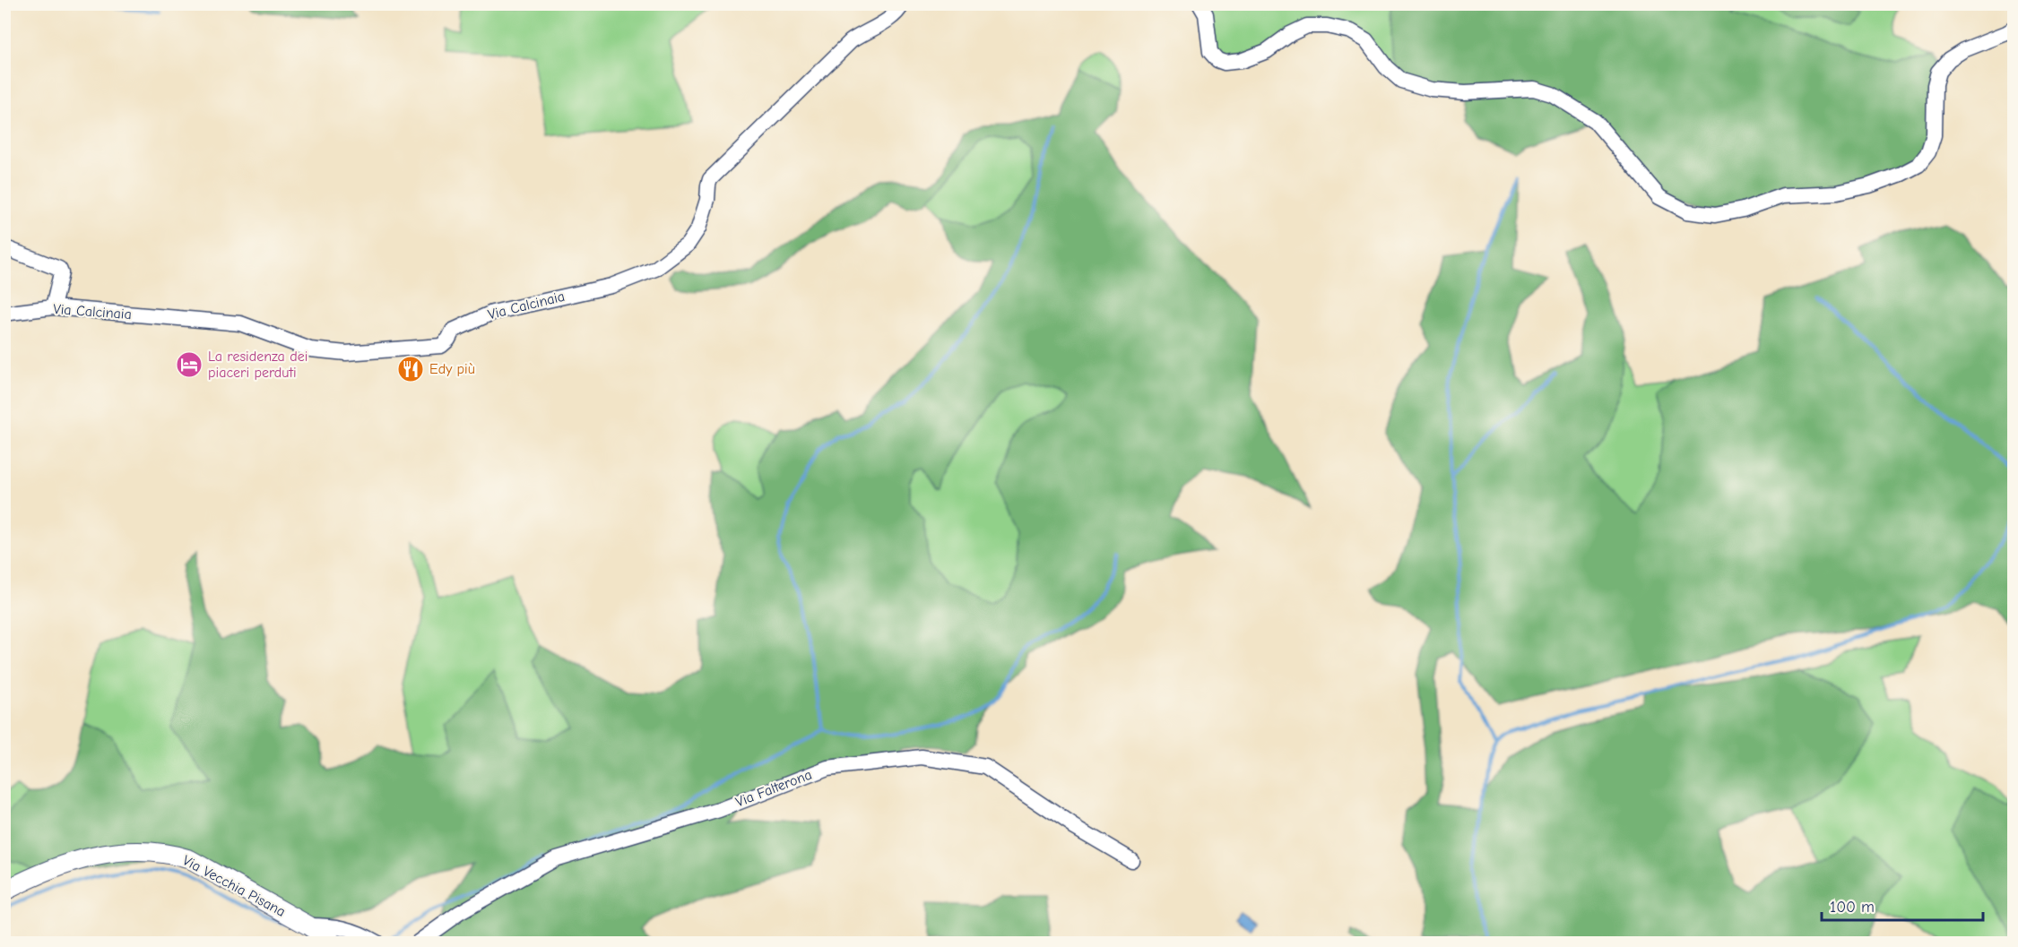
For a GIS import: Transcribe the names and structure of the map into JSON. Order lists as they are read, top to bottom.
{
  "streets": {
    "main road": ["Via Vecchia Pisana"],
    "street": ["Via Calcinaia", "Via Falterona"]
  },
  "places": {
    "hotel": ["La residenza dei piaceri perduti"],
    "restaurant": ["Edy più"]
  },
  "scale_bar": "100 m"
}
